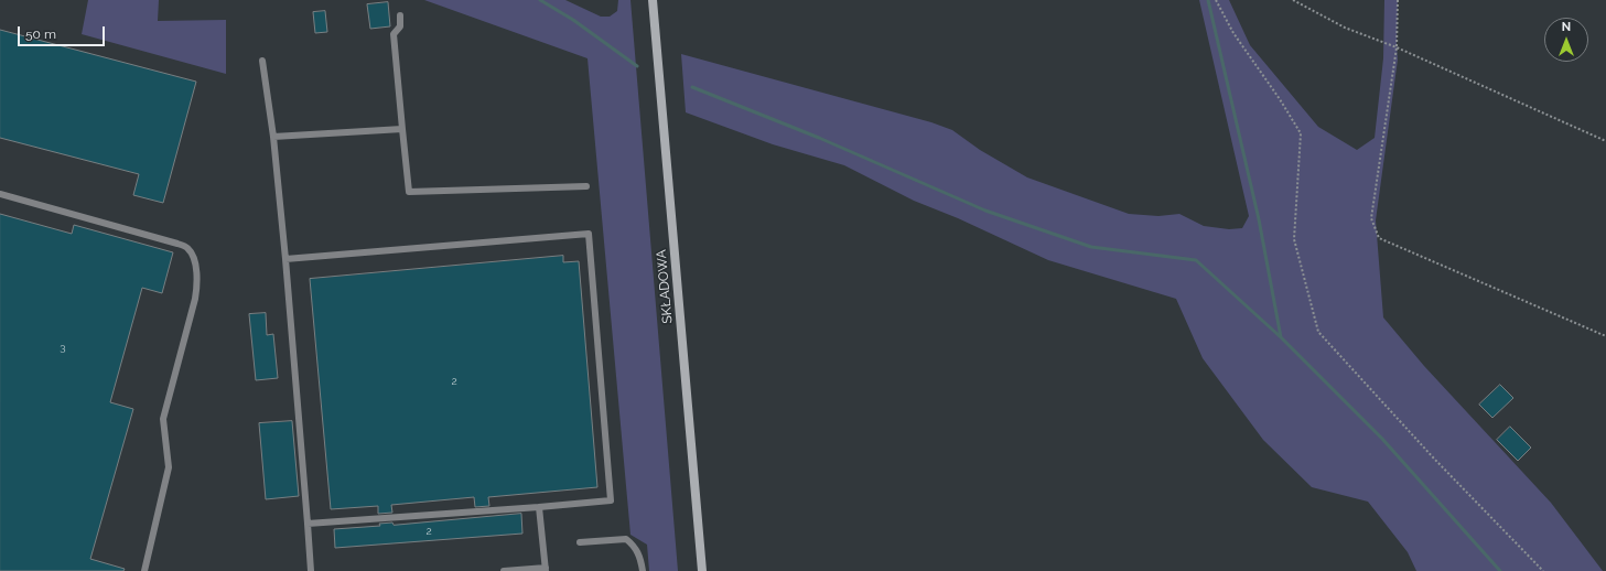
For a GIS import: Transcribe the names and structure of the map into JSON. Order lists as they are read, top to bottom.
{
  "streets": {
    "main road": ["SKŁADOWA"]
  },
  "house_numbers": ["3", "2", "2"],
  "scale_bar": "50 m",
  "north": "top"
}
